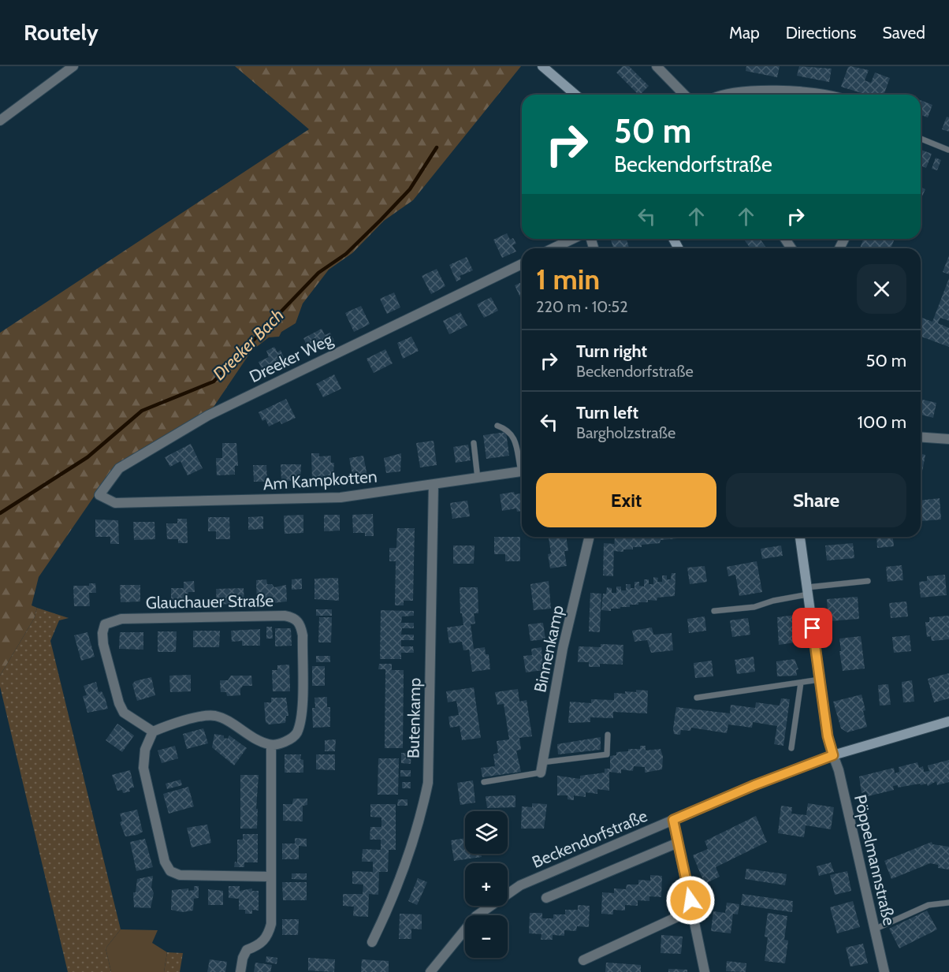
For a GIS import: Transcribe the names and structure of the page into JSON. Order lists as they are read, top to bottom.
{
  "streets": {
    "main road": ["Beckendorfstraße"],
    "street": [
      "Dreeker Weg",
      "Am Kampkotten",
      "Glauchauer Straße",
      "Binnenkamp",
      "Butenkamp",
      "Pöppelmannstraße"
    ]
  },
  "crossings": [
    ["Dreeker Weg", "Am Kampkotten"],
    ["Am Kampkotten", "Butenkamp"],
    ["Beckendorfstraße", "Pöppelmannstraße"]
  ],
  "water": ["Dreeker Bach"],
  "page": {
    "header": "Routely",
    "nav": ["Map", "Directions", "Saved"],
    "turn": ["50 m", "Beckendorfstraße"],
    "heading": ["1 min", "220 m · 10:52"],
    "list": [
      {
        "name": "Turn right",
        "note": "Beckendorfstraße",
        "value": "50 m"
      },
      {
        "name": "Turn left",
        "note": "Bargholzstraße",
        "value": "100 m"
      }
    ],
    "buttons": ["Exit", "Share"],
    "map_buttons": ["+", "−"]
  }
}
